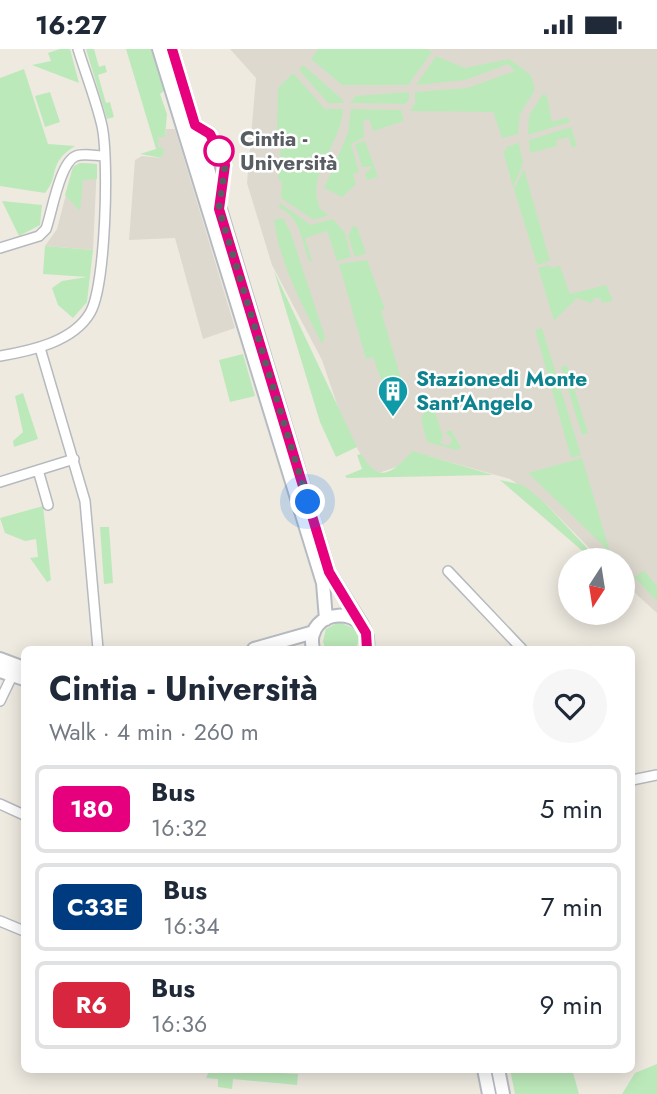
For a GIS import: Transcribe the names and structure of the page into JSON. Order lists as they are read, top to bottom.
{
  "places": {
    "other": ["Cintia - Università"],
    "building": ["Stazionedi Monte Sant'Angelo"]
  },
  "lines": ["bus line 180"],
  "north": "bottom",
  "page": {
    "status": "16:27",
    "heading": ["Cintia - Università", "Walk · 4 min · 260 m"],
    "list": [
      {
        "mark": "180",
        "name": "Bus",
        "note": "16:32",
        "value": "5 min"
      },
      {
        "mark": "C33E",
        "name": "Bus",
        "note": "16:34",
        "value": "7 min"
      },
      {
        "mark": "R6",
        "name": "Bus",
        "note": "16:36",
        "value": "9 min"
      }
    ]
  }
}
